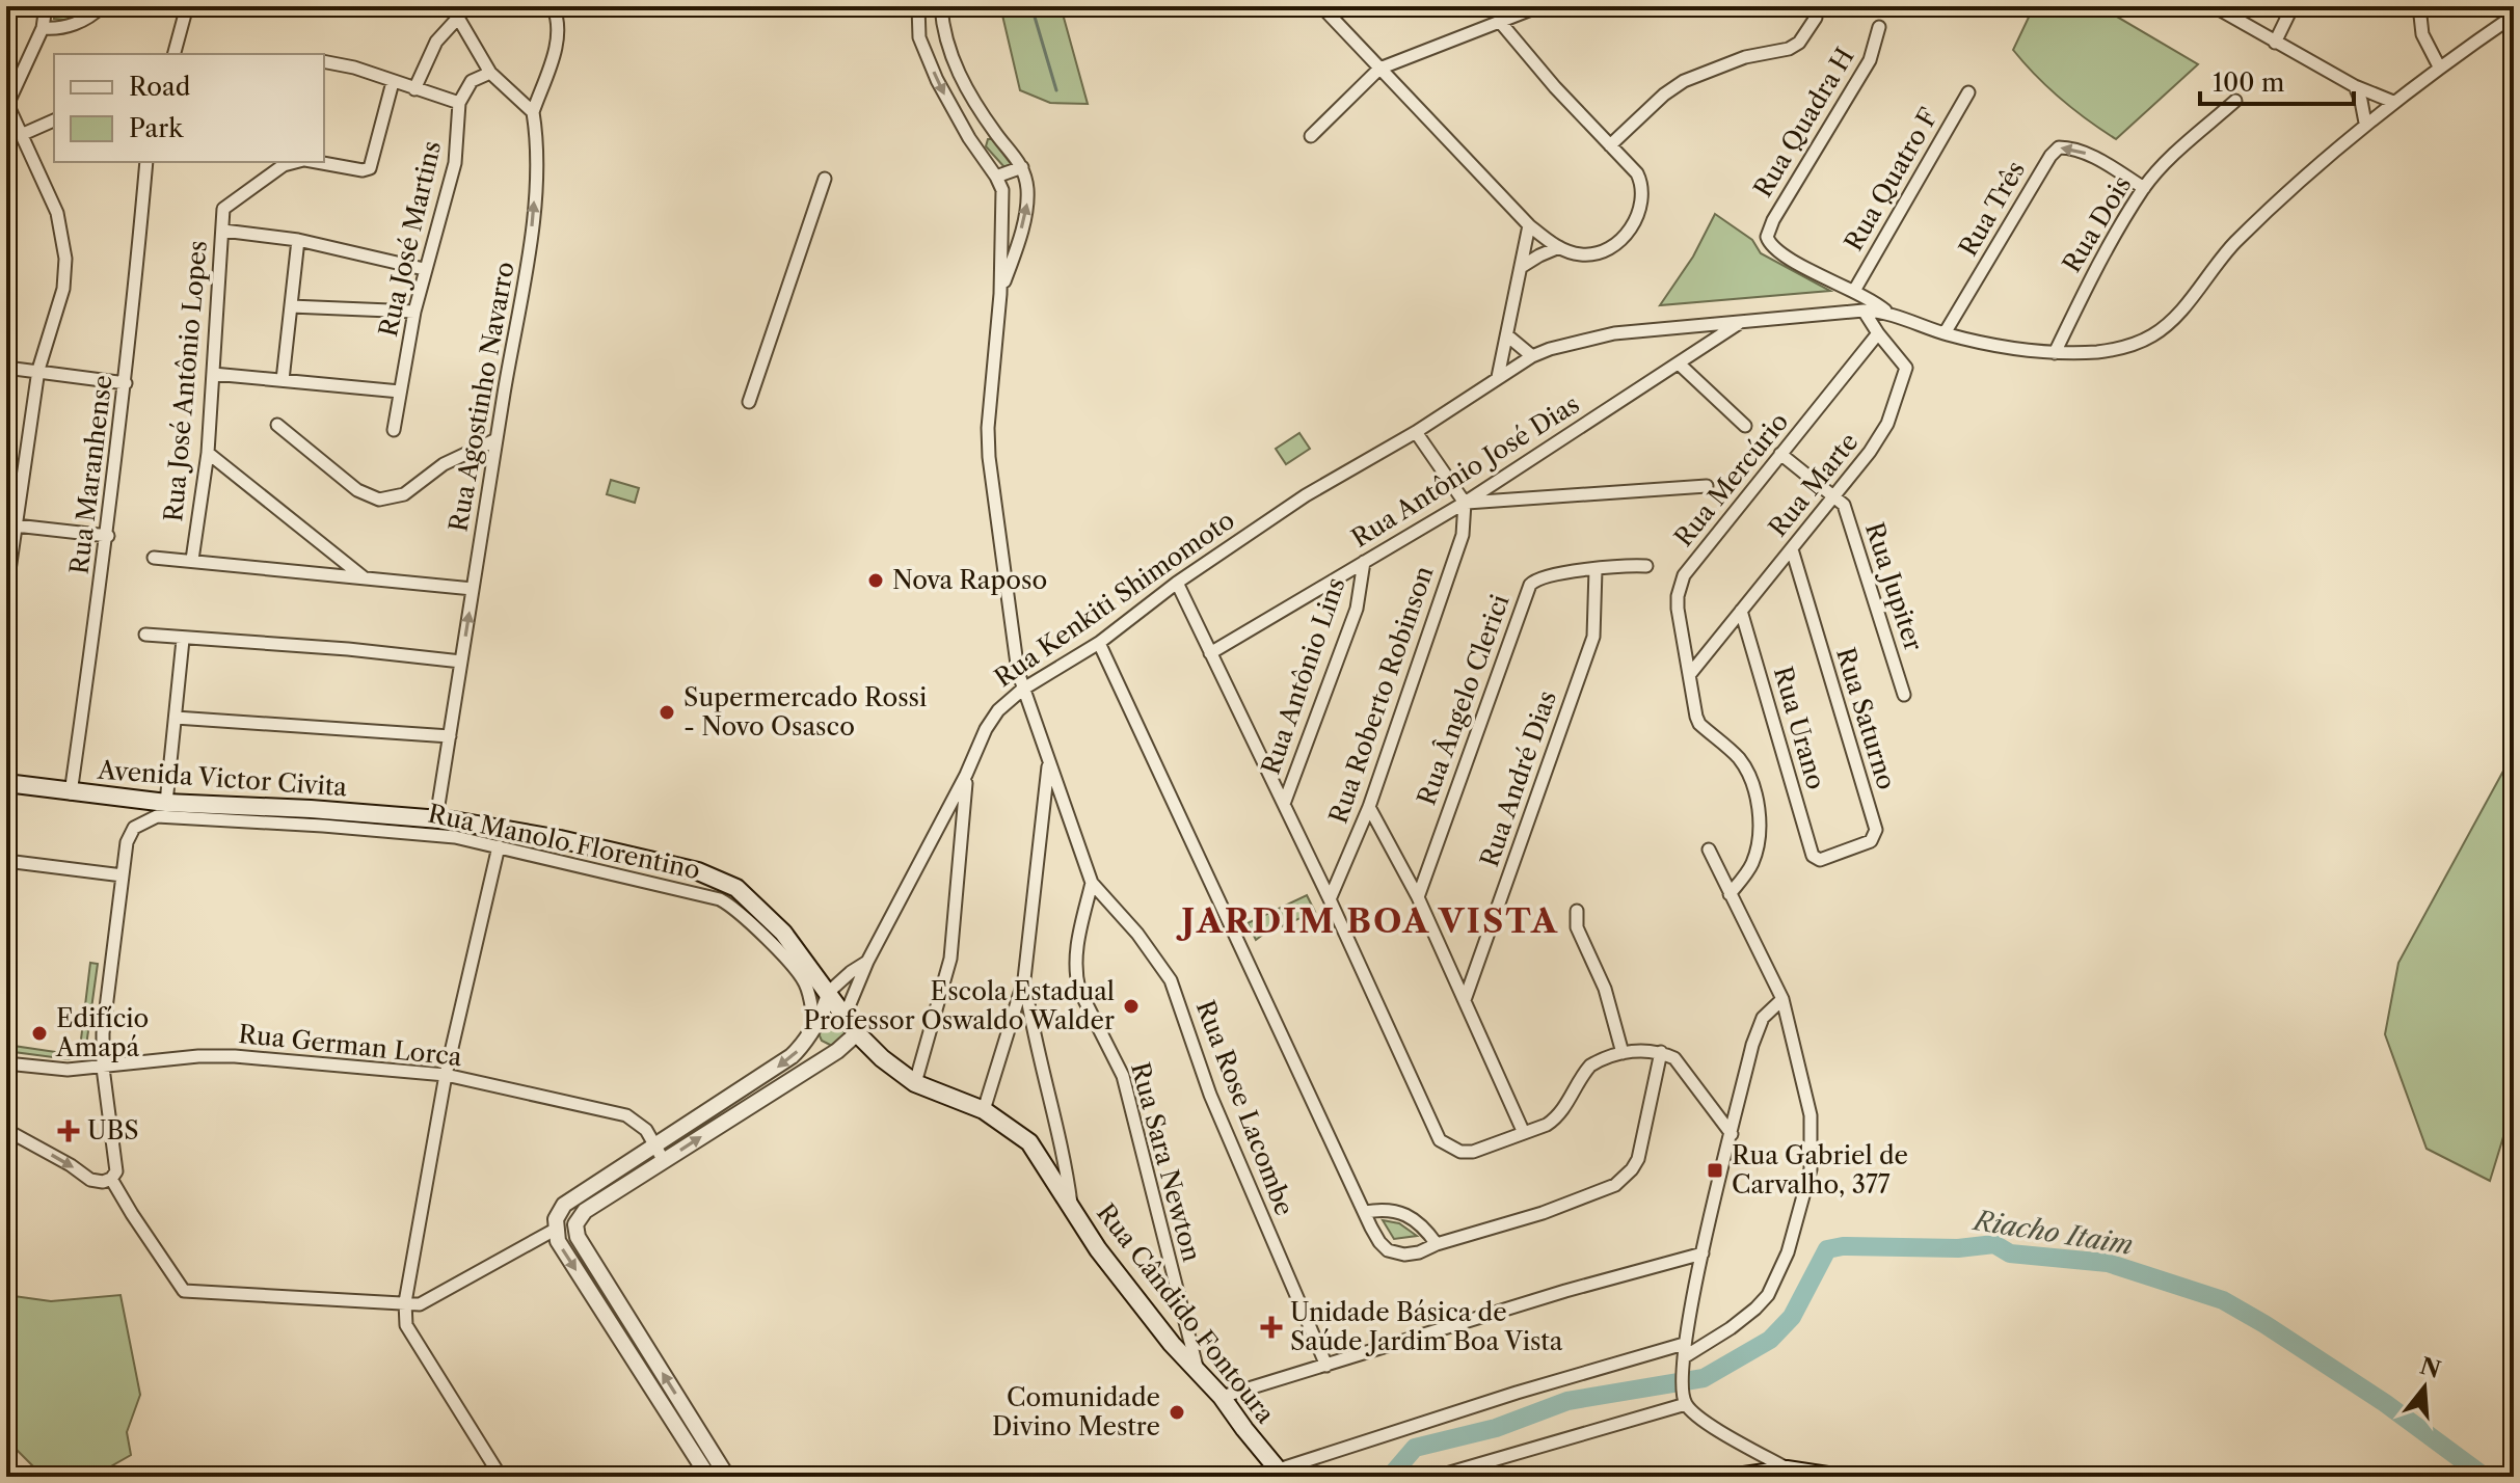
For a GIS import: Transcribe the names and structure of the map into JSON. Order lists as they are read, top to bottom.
{
  "streets": {
    "main road": ["Avenida Victor Civita", "Rua Cândido Fontoura"],
    "street": [
      "Rua Quadra H",
      "Rua Quatro F",
      "Rua Três",
      "Rua Dois",
      "Rua José Martins",
      "Rua José Antônio Lopes",
      "Rua Agostinho Navarro",
      "Rua Antônio José Dias",
      "Rua Maranhense",
      "Rua Mercúrio",
      "Rua Marte",
      "Rua Jupiter",
      "Rua Kenkiti Shimomoto",
      "Rua Antônio Lins",
      "Rua Roberto Robinson",
      "Rua Ângelo Clerici",
      "Rua Saturno",
      "Rua Urano",
      "Rua André Dias",
      "Rua Manolo Florentino",
      "Rua German Lorca",
      "Rua Rose Lacombe",
      "Rua Sara Newton"
    ]
  },
  "crossings": [
    ["Rua Quadra H", "Rua Quatro F"],
    ["Rua Três", "Rua Dois"],
    ["Rua Agostinho Navarro", "Avenida Victor Civita"],
    ["Rua Agostinho Navarro", "Rua Cândido Fontoura"],
    ["Rua Antônio José Dias", "Rua Kenkiti Shimomoto"],
    ["Rua Antônio José Dias", "Rua Antônio Lins"],
    ["Rua Antônio José Dias", "Rua Roberto Robinson"],
    ["Rua Maranhense", "Avenida Victor Civita"],
    ["Rua Mercúrio", "Rua Marte"],
    ["Rua Marte", "Rua Jupiter"],
    ["Rua Marte", "Rua Kenkiti Shimomoto"],
    ["Rua Marte", "Rua Saturno"],
    ["Rua Marte", "Rua Urano"],
    ["Rua Kenkiti Shimomoto", "Rua Cândido Fontoura"],
    ["Rua Ângelo Clerici", "Rua André Dias"],
    ["Rua Saturno", "Rua Urano"],
    ["Avenida Victor Civita", "Rua Cândido Fontoura"],
    ["Rua Manolo Florentino", "Rua German Lorca"],
    ["Rua Rose Lacombe", "Rua Sara Newton"],
    ["Rua Sara Newton", "Rua Cândido Fontoura"]
  ],
  "one_way": ["Rua Agostinho Navarro"],
  "districts": ["JARDIM BOA VISTA"],
  "water": ["Riacho Itaim"],
  "places": {
    "other": [
      "Nova Raposo",
      "Supermercado Rossi - Novo Osasco",
      "Escola Estadual Professor Oswaldo Walder",
      "Edifício Amapá",
      "Comunidade Divino Mestre"
    ],
    "health": ["UBS", "Unidade Básica de Saúde Jardim Boa Vista"],
    "transit": ["Rua Gabriel de Carvalho, 377"]
  },
  "legend": ["Road", "Park"],
  "scale_bar": "100 m",
  "north": "top"
}
